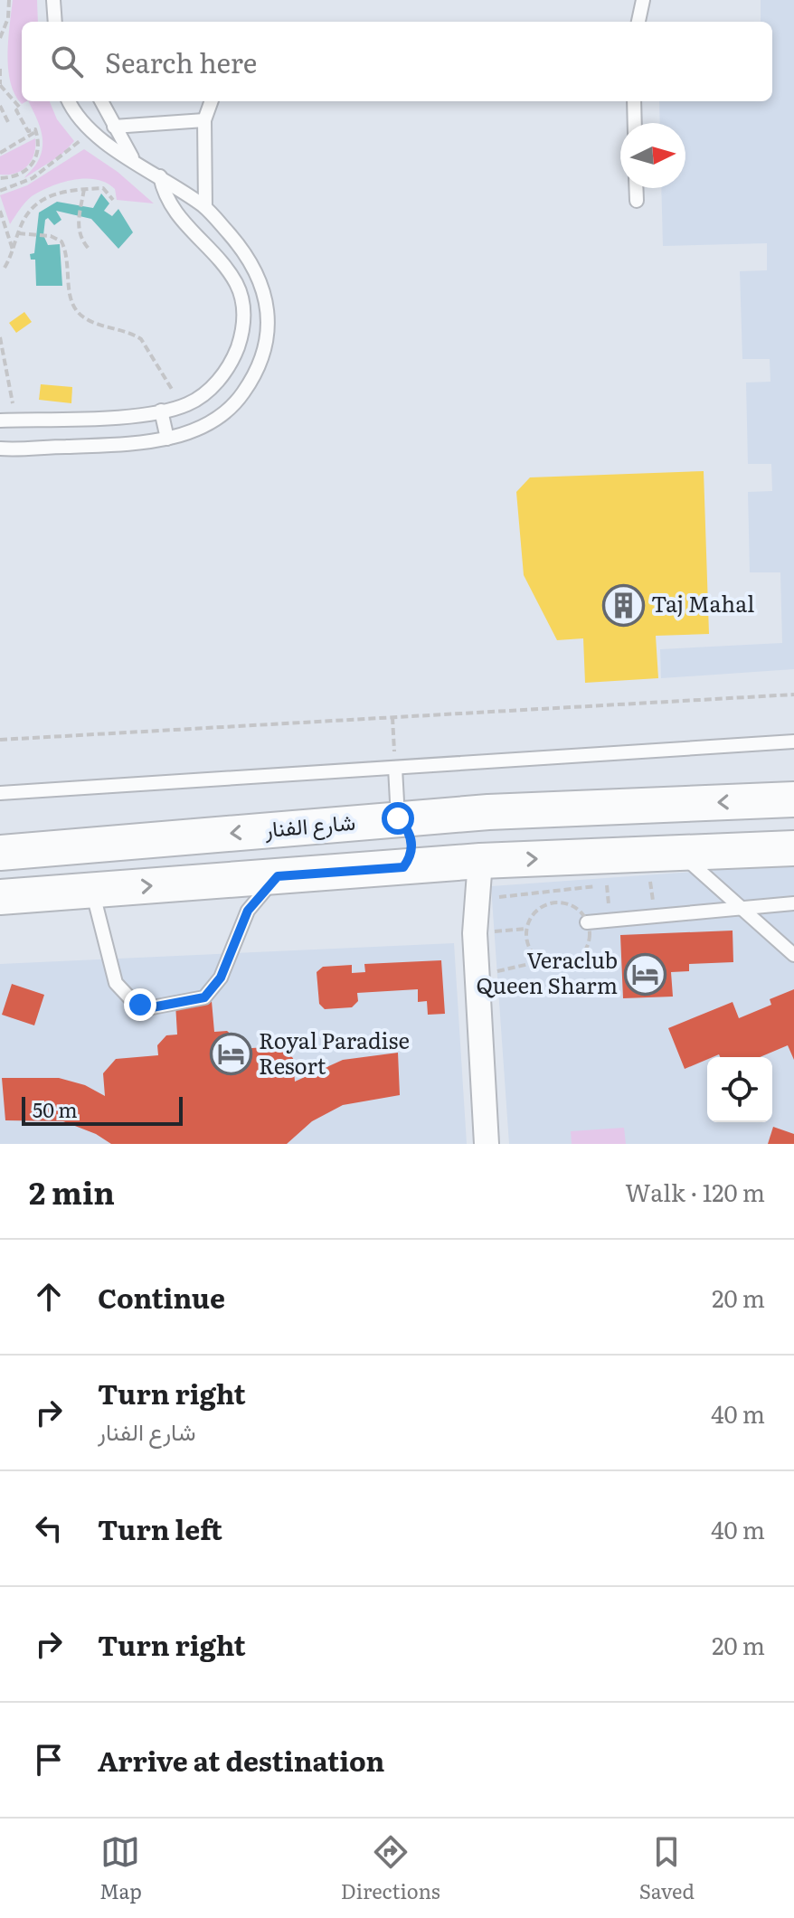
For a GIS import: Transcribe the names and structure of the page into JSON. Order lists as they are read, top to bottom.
{
  "streets": {
    "main road": ["شارع الفنار"]
  },
  "places": {
    "building": ["Taj Mahal"],
    "hotel": ["Veraclub Queen Sharm", "Royal Paradise Resort"]
  },
  "scale_bar": "50 m",
  "north": "right",
  "page": {
    "search": "Search here",
    "scale": "50 m",
    "heading": ["2 min", "Walk · 120 m"],
    "list": [
      ["Continue", "20 m"],
      ["Turn right", "شارع الفنار", "40 m"],
      ["Turn left", "40 m"],
      ["Turn right", "20 m"],
      "Arrive at destination"
    ],
    "nav": ["Map", "Directions", "Saved"]
  }
}
